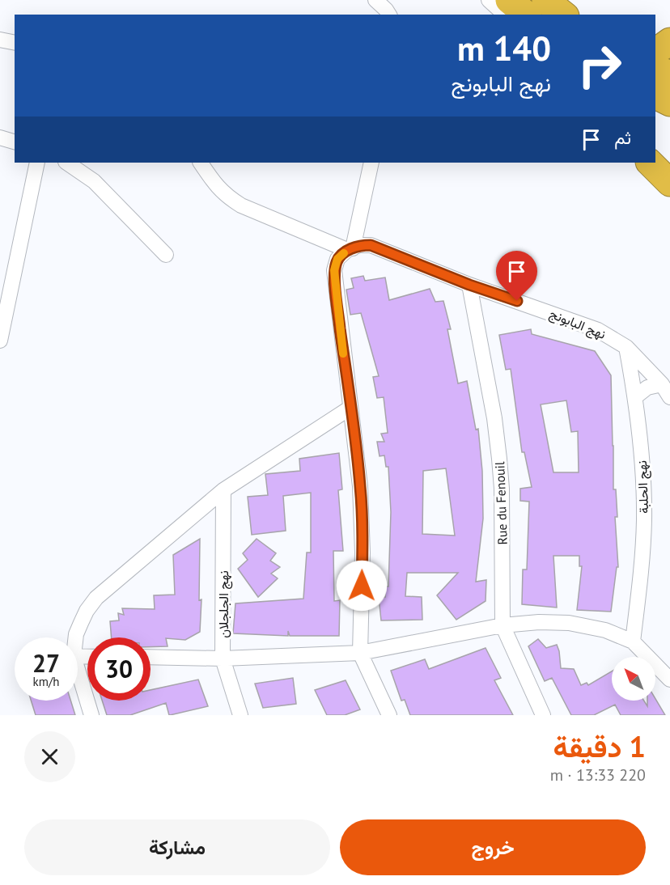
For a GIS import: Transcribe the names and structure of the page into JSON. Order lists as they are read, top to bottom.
{
  "streets": {
    "street": [
      "نهج البابونج",
      "نهج الحلبة",
      "Rue du Fenouil",
      "نهج الجلجلان"
    ]
  },
  "crossings": [
    ["نهج البابونج", "نهج الحلبة"],
    ["نهج البابونج", "Rue du Fenouil"]
  ],
  "north": "top left",
  "page": {
    "turn": ["140 m", "نهج البابونج"],
    "then": "ثم",
    "speed": "27 km/h",
    "limit": "30",
    "heading": ["1 دقيقة", "220 m · 13:33"],
    "buttons": ["خروج", "مشاركة"]
  }
}
